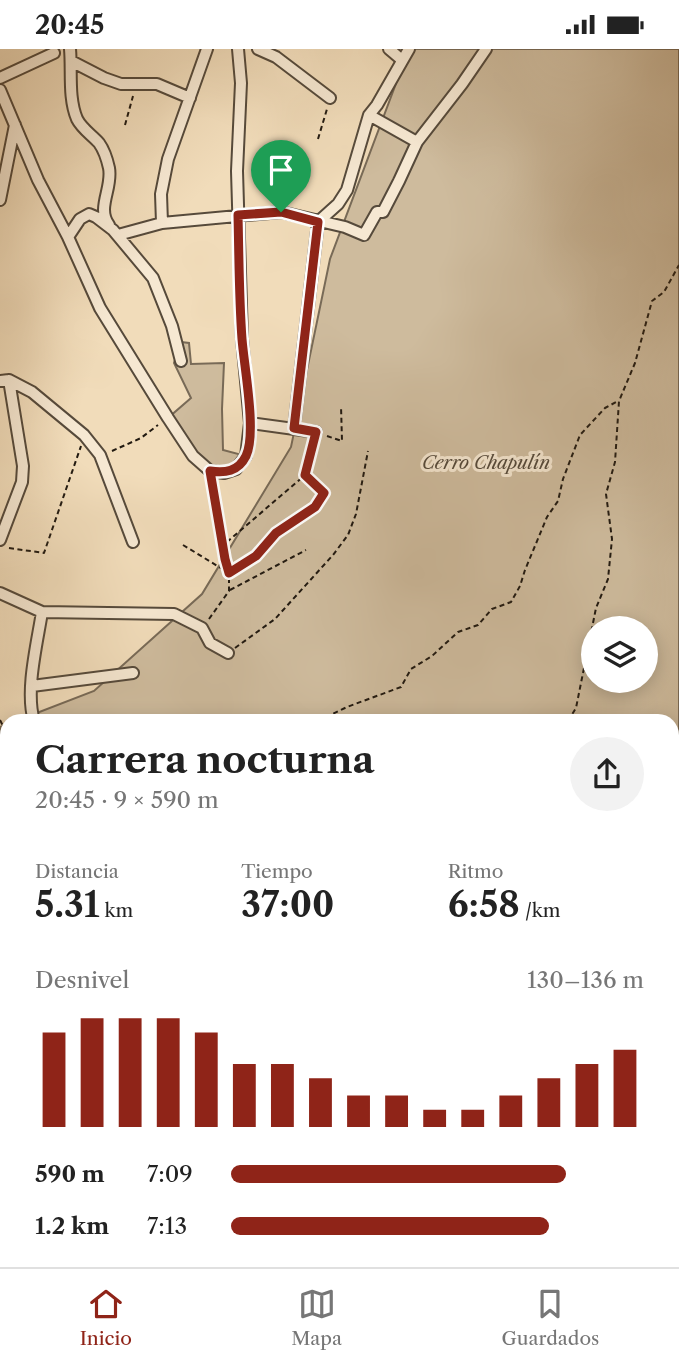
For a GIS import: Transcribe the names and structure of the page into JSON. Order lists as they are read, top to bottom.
{
  "parks": ["Cerro Chapulín"],
  "page": {
    "status": "20:45",
    "heading": ["Carrera nocturna", "20:45 · 9 × 590 m"],
    "stats": [
      ["Distancia", "5.31 km"],
      ["Tiempo", "37:00"],
      ["Ritmo", "6:58 /km"]
    ],
    "chart": ["Desnivel", "130–136 m"],
    "list": [
      {
        "name": "590 m",
        "note": "7:09"
      },
      {
        "name": "1.2 km",
        "note": "7:13"
      }
    ],
    "tabs": ["Inicio", "Mapa", "Guardados"]
  }
}
